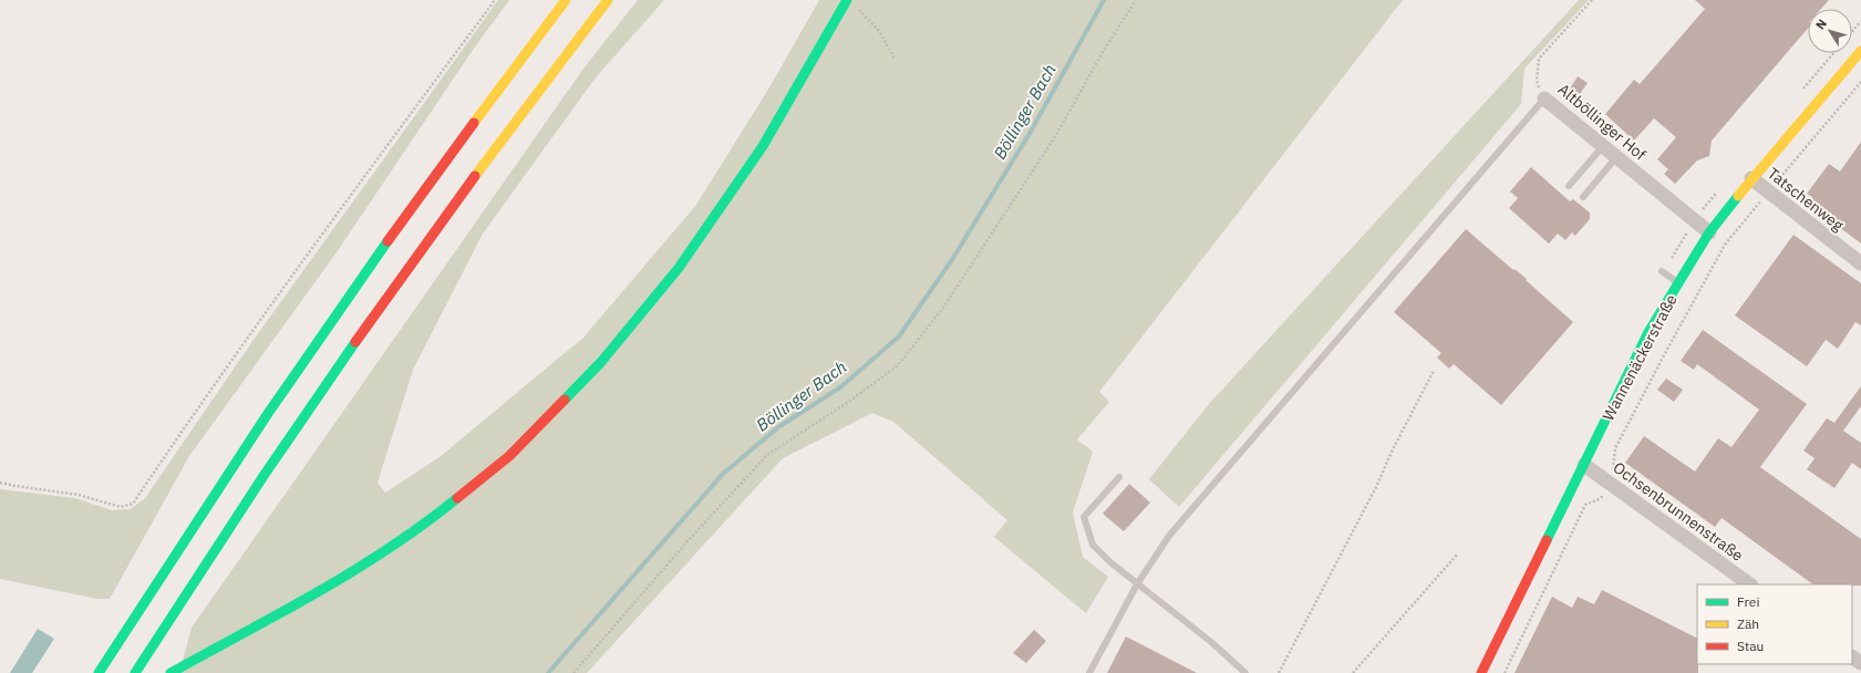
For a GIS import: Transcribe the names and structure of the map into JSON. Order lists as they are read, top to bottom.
{
  "streets": {
    "main road": ["Wannenäckerstraße"],
    "street": ["Altböllinger Hof", "Tatschenweg", "Ochsenbrunnenstraße"]
  },
  "crossings": [
    ["Altböllinger Hof", "Wannenäckerstraße"],
    ["Tatschenweg", "Wannenäckerstraße"],
    ["Wannenäckerstraße", "Ochsenbrunnenstraße"]
  ],
  "water": ["Böllinger Bach"],
  "legend": ["Frei", "Zäh", "Stau"],
  "north": "top left"
}
